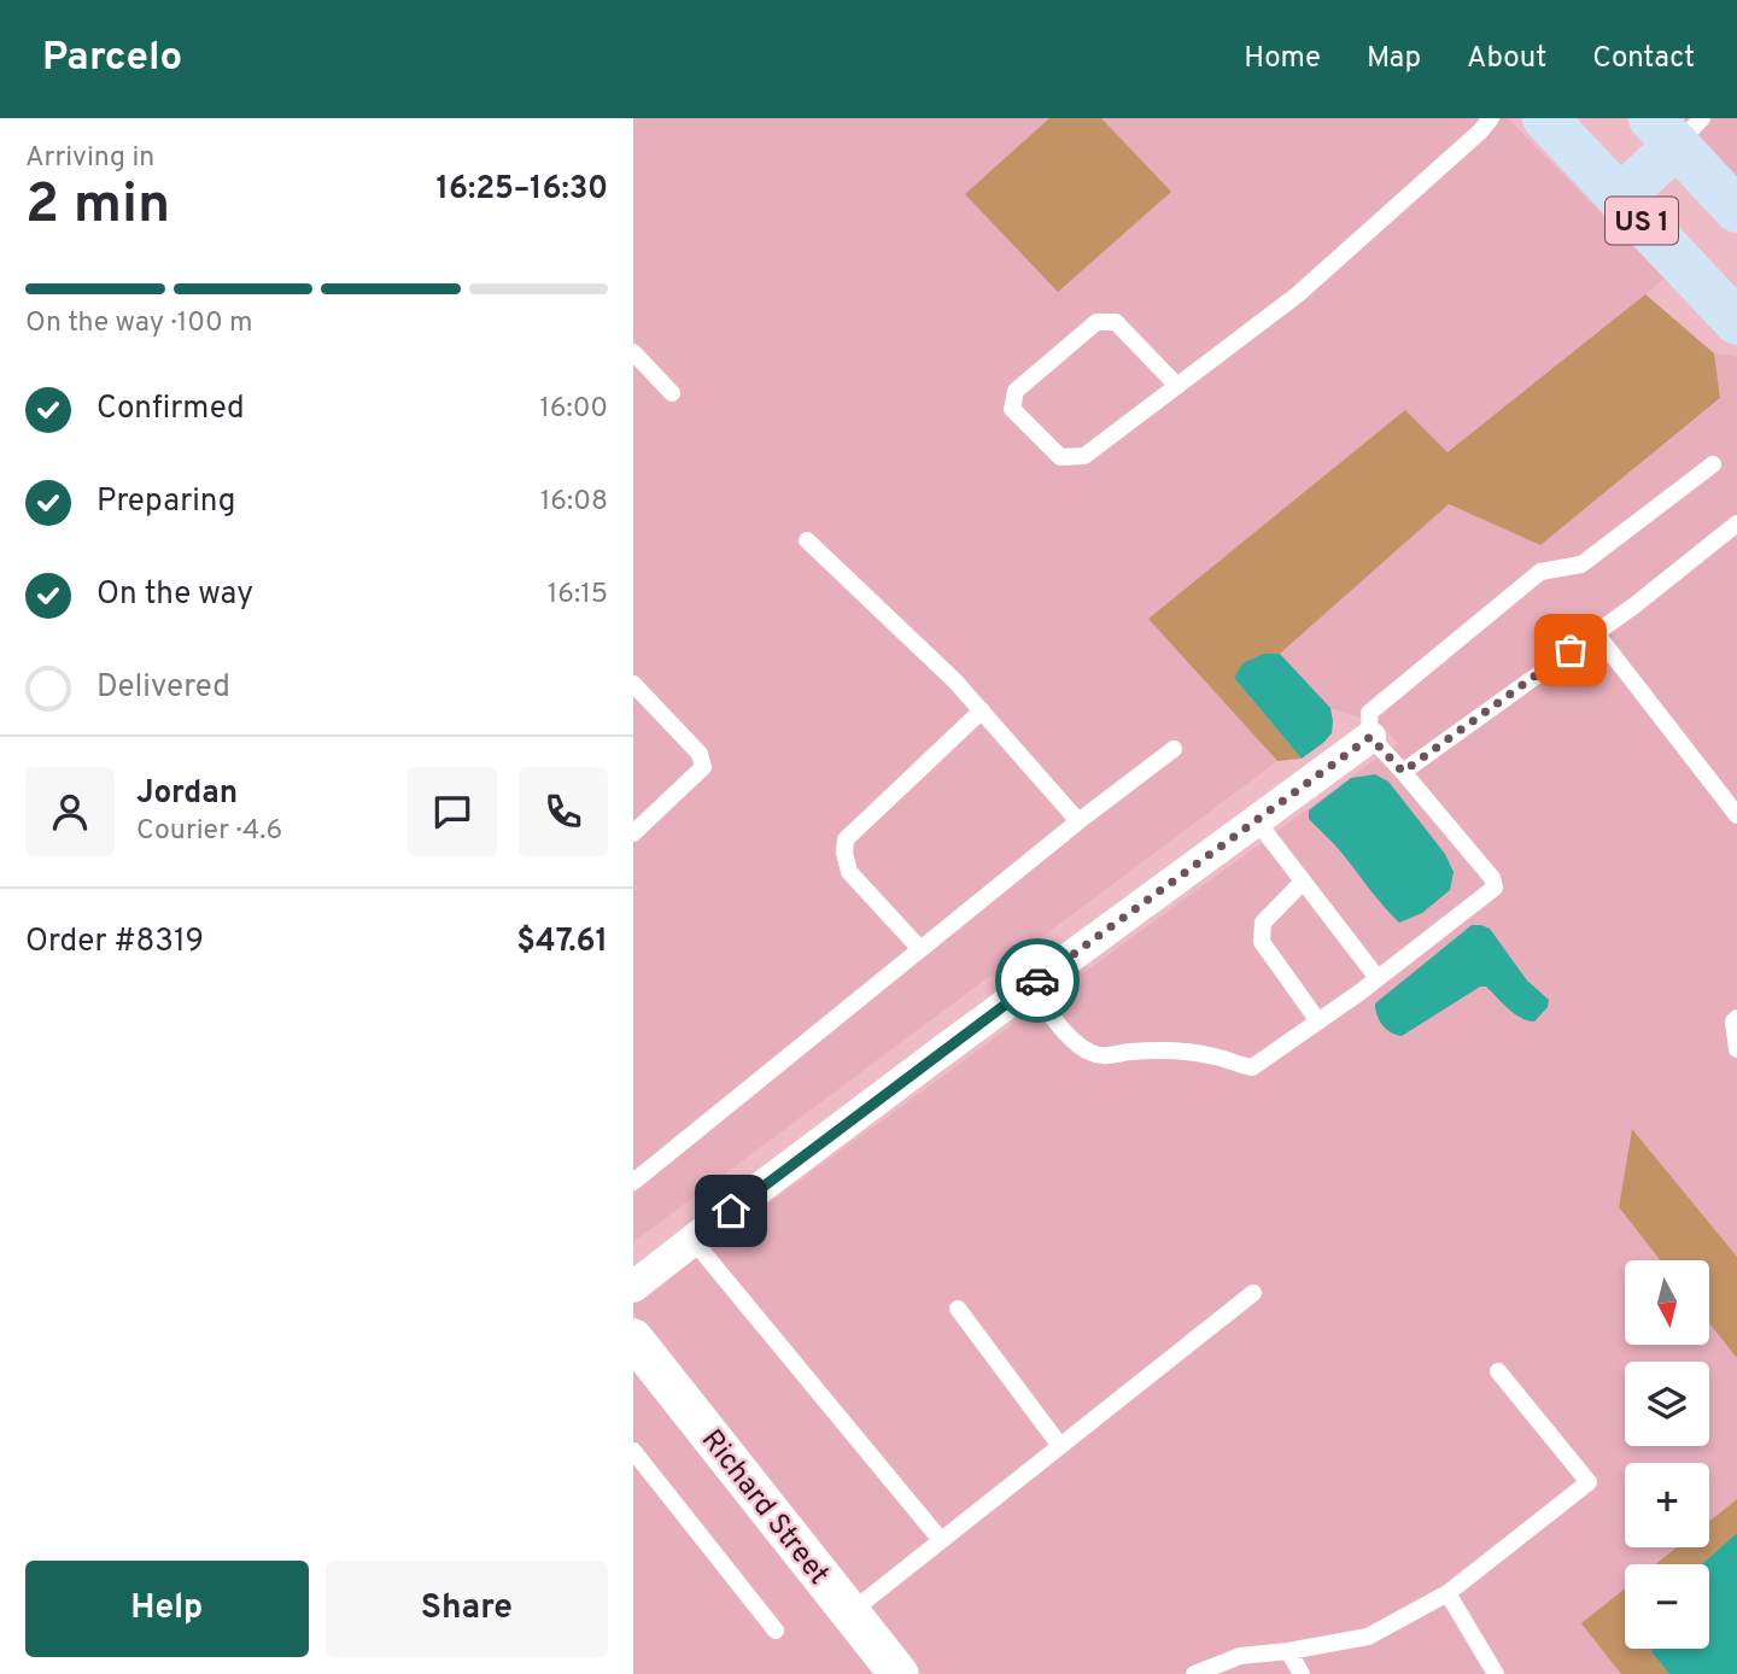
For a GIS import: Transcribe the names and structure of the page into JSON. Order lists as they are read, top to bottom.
{
  "streets": {
    "main road": ["US 1"],
    "street": ["Richard Street"]
  },
  "north": "bottom",
  "page": {
    "header": "Parcelo",
    "nav": [
      "Home",
      "Map",
      "About",
      "Contact"
    ],
    "heading": ["2 min", "Arriving in", "16:25–16:30"],
    "panel": [
      "Jordan",
      "Courier · 4.6",
      "Order #8319",
      "$47.61"
    ],
    "bar": "On the way · 100 m",
    "list": [
      ["Confirmed", "16:00"],
      ["Preparing", "16:08"],
      ["On the way", "16:15"],
      "Delivered"
    ],
    "map_buttons": ["+", "−"],
    "buttons": ["Help", "Share"]
  }
}
